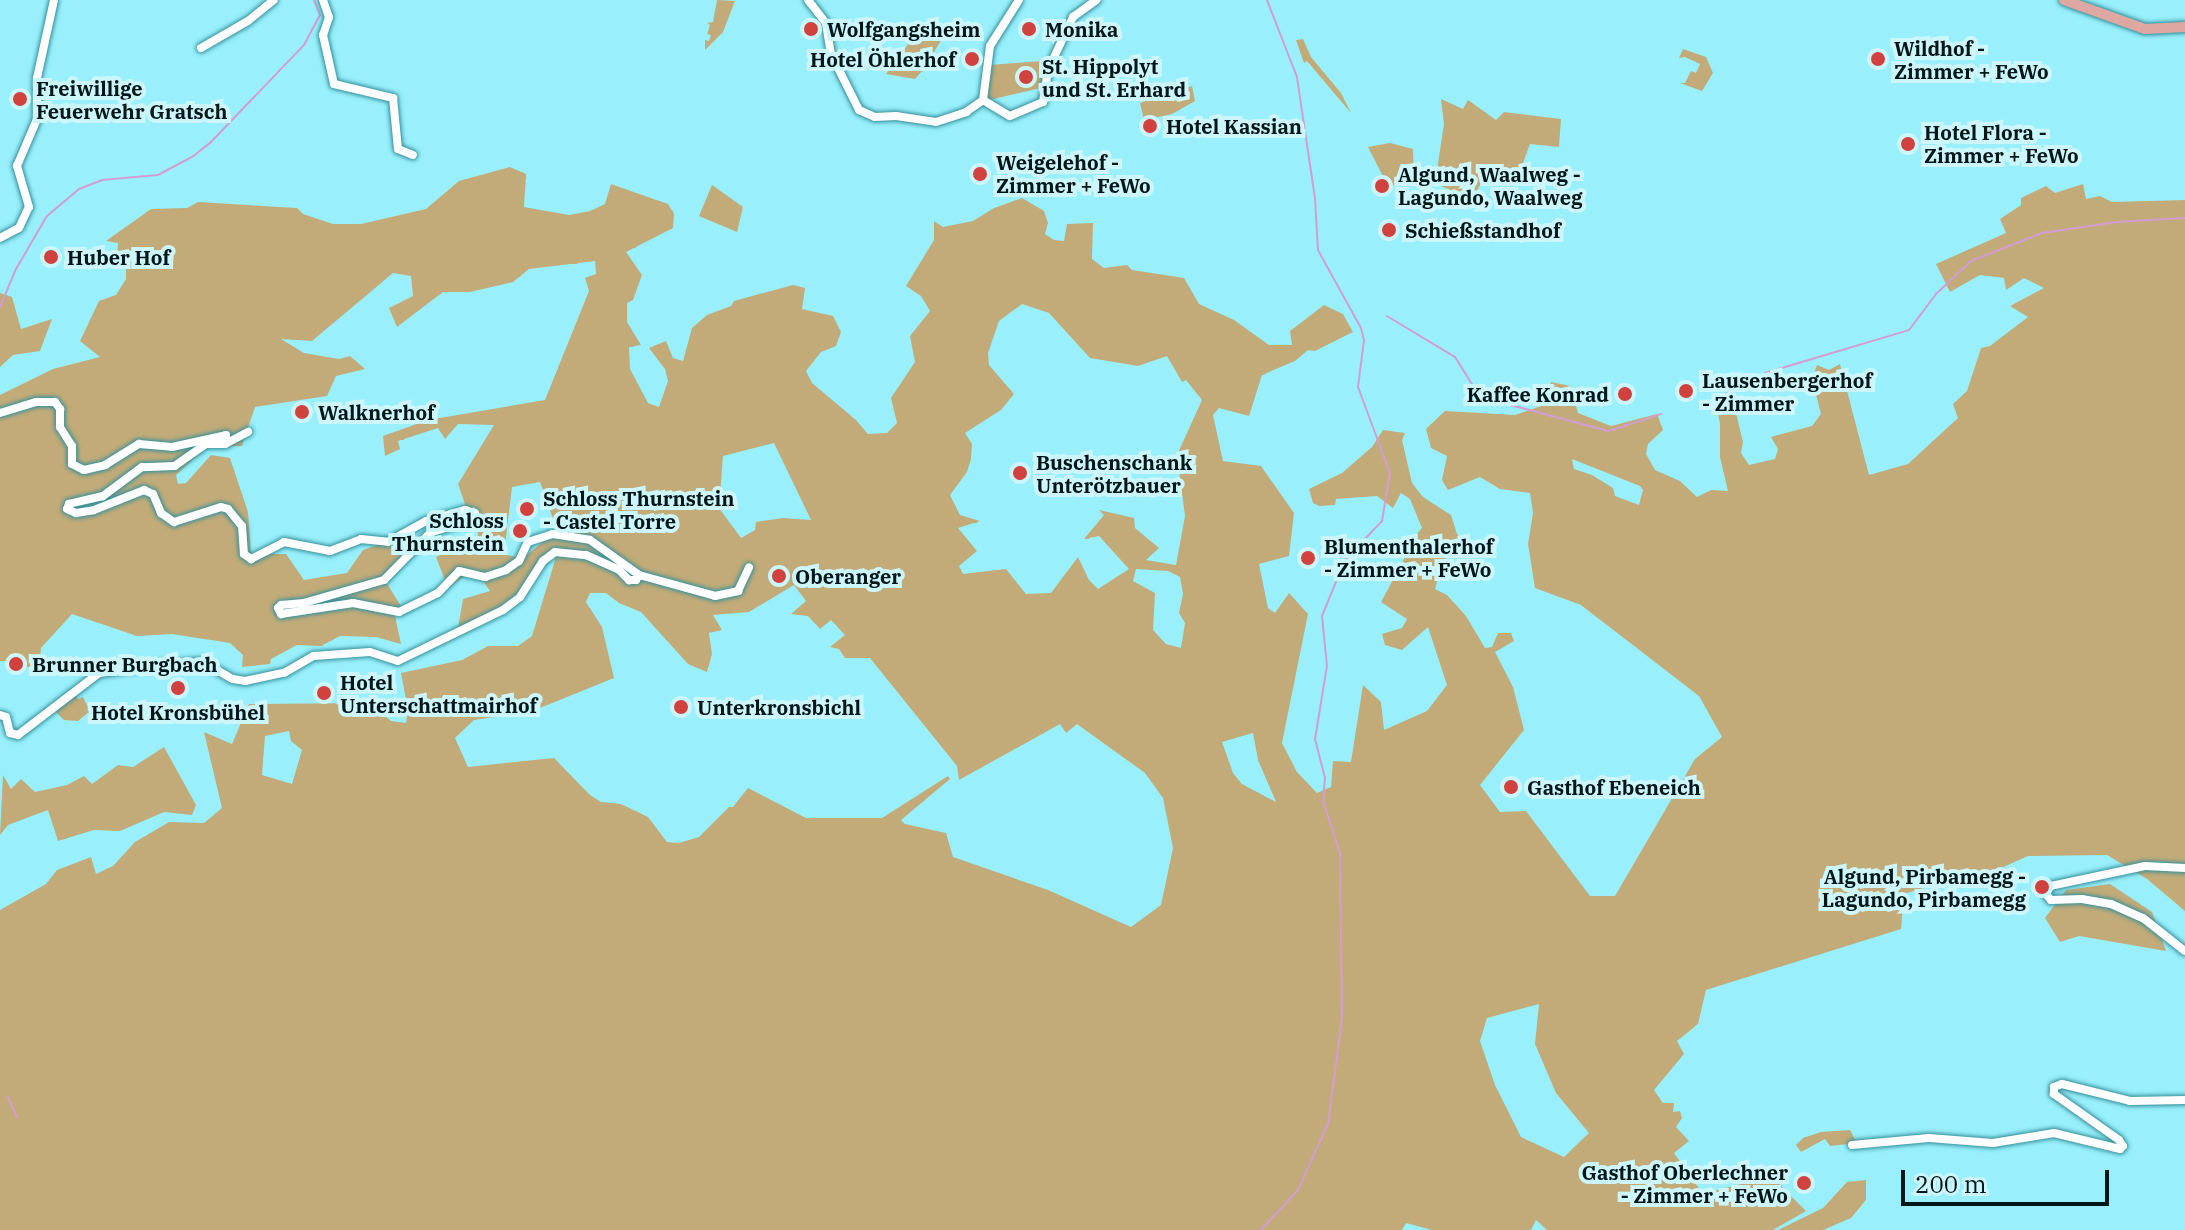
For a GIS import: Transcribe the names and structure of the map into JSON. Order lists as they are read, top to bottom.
{
  "places": [
    "Wolfgangsheim",
    "Monika",
    "Hotel Öhlerhof",
    "Wildhof - Zimmer + FeWo",
    "St. Hippolyt und St. Erhard",
    "Freiwillige Feuerwehr Gratsch",
    "Hotel Kassian",
    "Hotel Flora - Zimmer + FeWo",
    "Weigelehof - Zimmer + FeWo",
    "Algund, Waalweg - Lagundo, Waalweg",
    "Schießstandhof",
    "Huber Hof",
    "Lausenbergerhof - Zimmer",
    "Kaffee Konrad",
    "Walknerhof",
    "Buschenschank Unterötzbauer",
    "Schloss Thurnstein - Castel Torre",
    "Schloss Thurnstein",
    "Blumenthalerhof - Zimmer + FeWo",
    "Oberanger",
    "Brunner Burgbach",
    "Hotel Kronsbühel",
    "Hotel Unterschattmairhof",
    "Unterkronsbichl",
    "Gasthof Ebeneich",
    "Algund, Pirbamegg - Lagundo, Pirbamegg",
    "Gasthof Oberlechner - Zimmer + FeWo"
  ],
  "scale_bar": "200 m"
}
